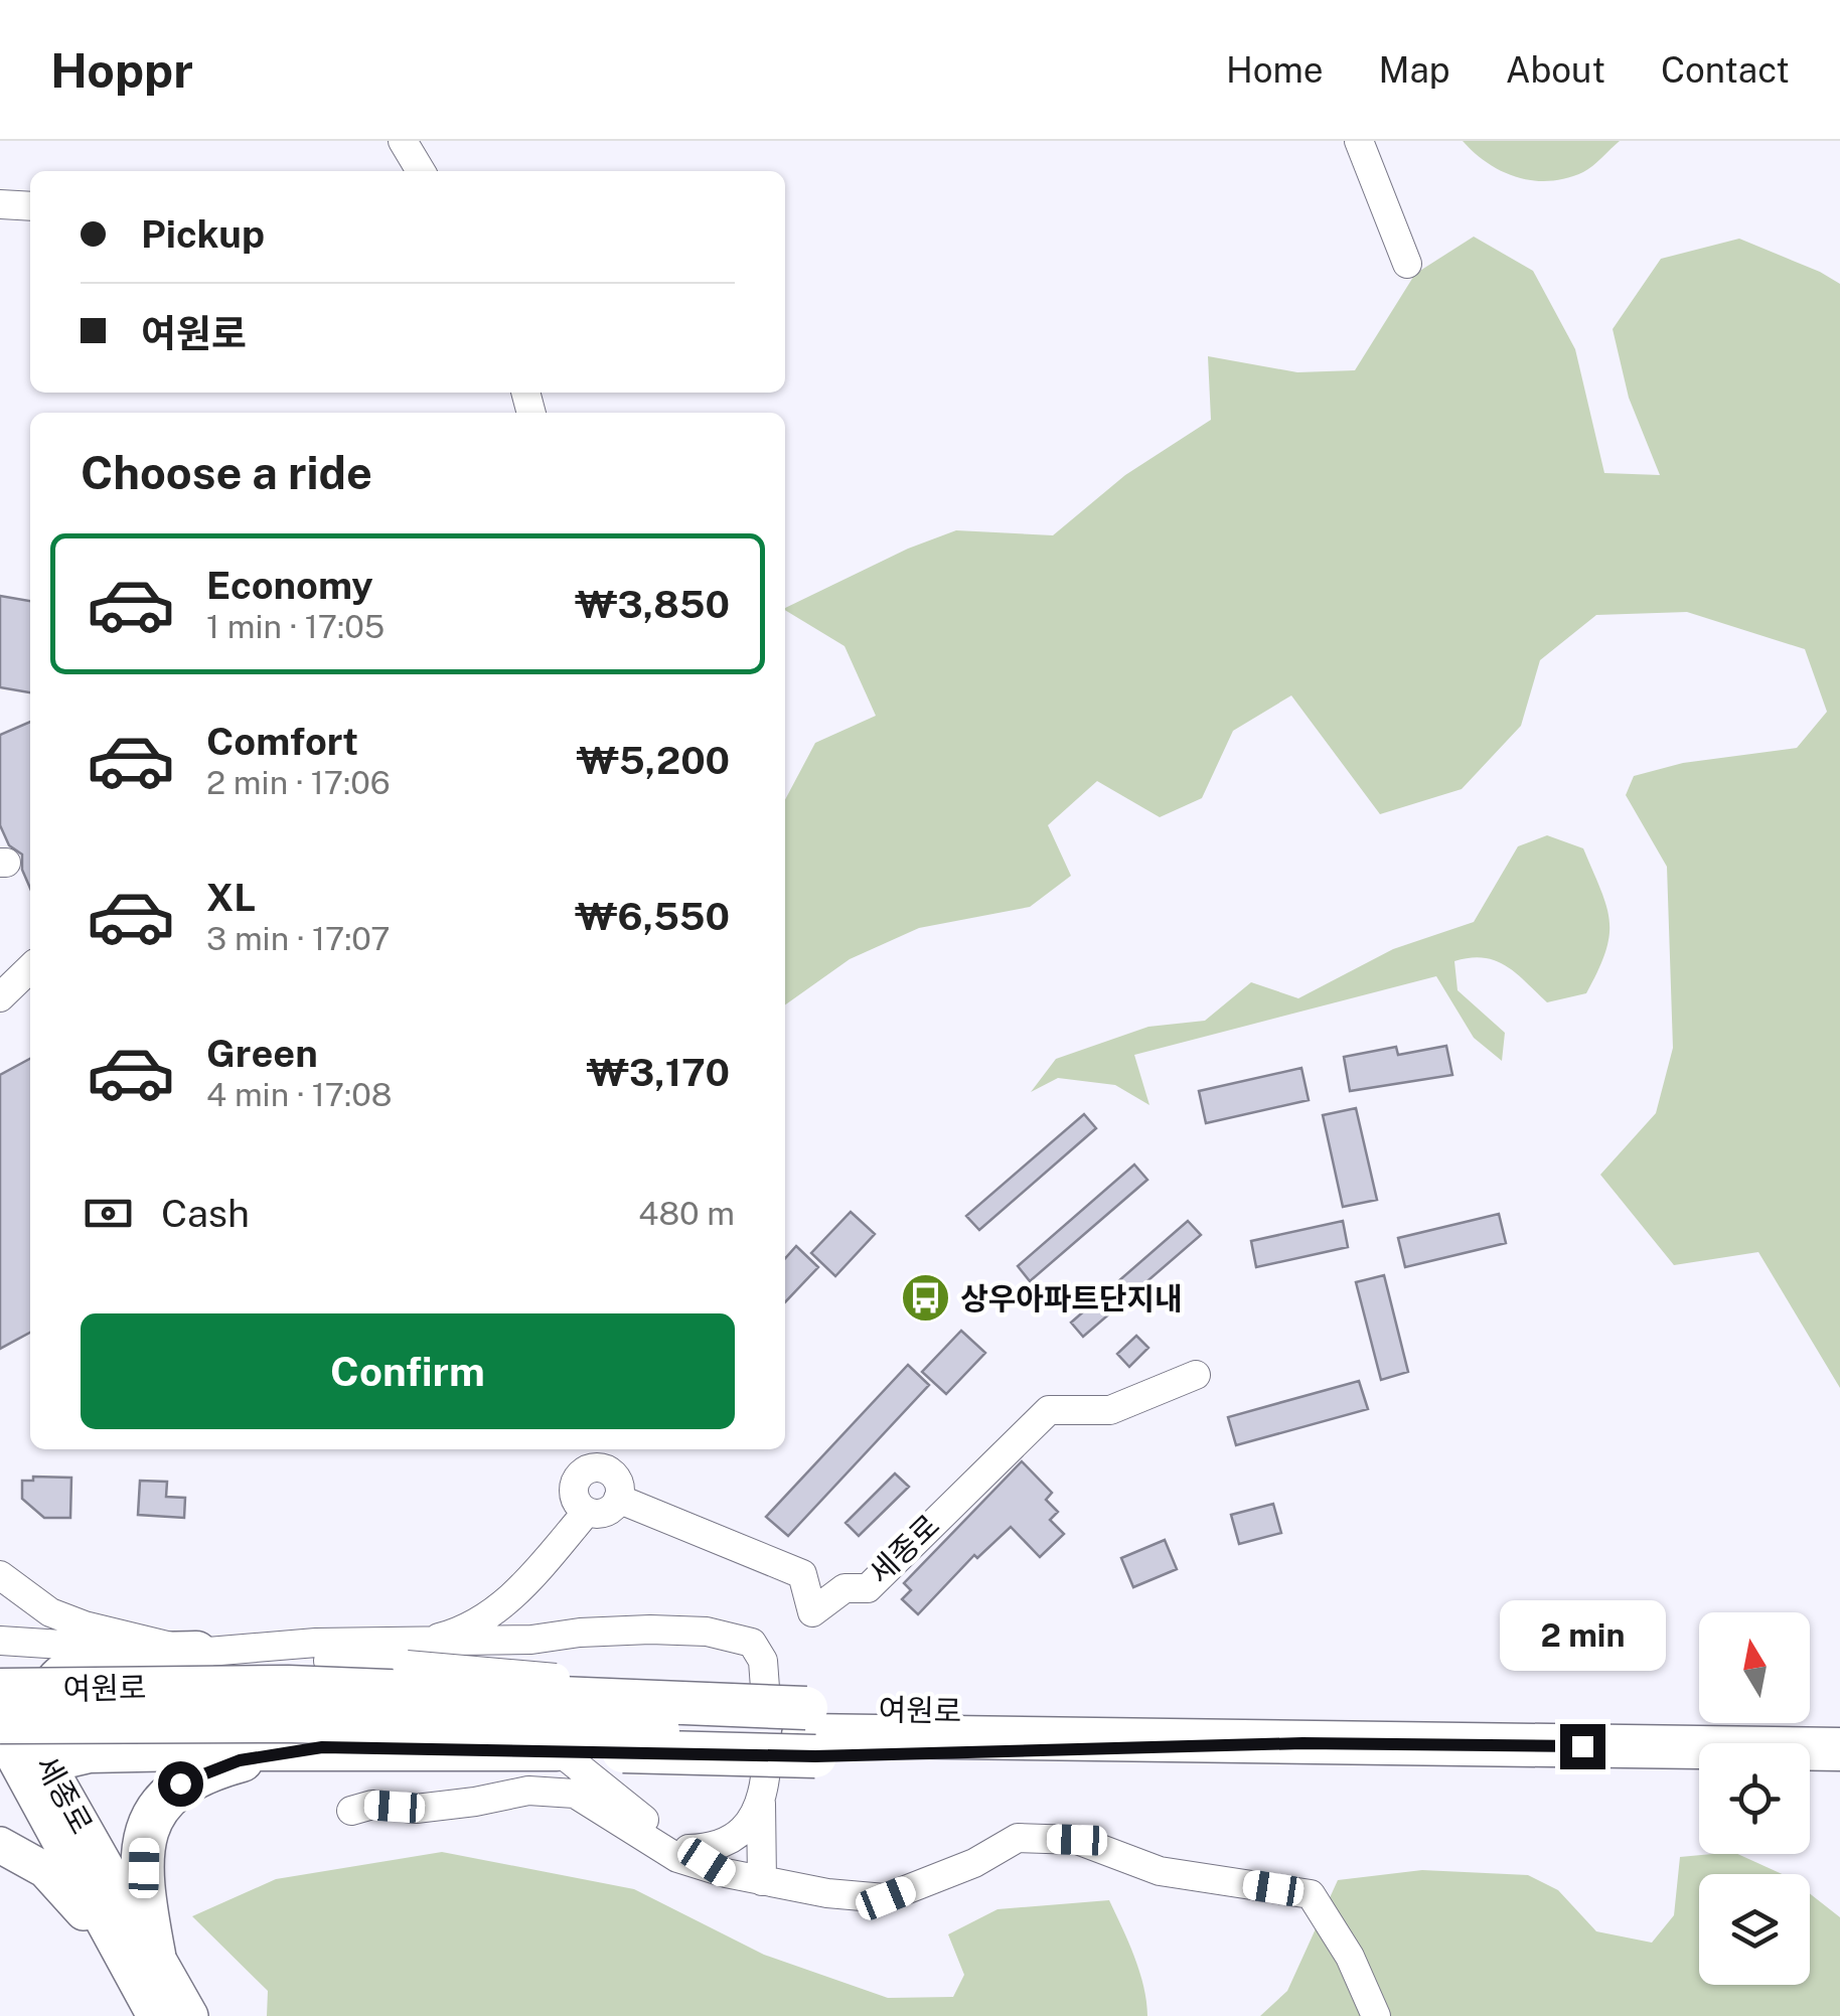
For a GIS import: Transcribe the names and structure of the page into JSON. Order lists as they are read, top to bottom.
{
  "streets": {
    "highway": ["여원로"],
    "main road": ["세종로"]
  },
  "places": {
    "bus stop": ["상우아파트단지내"]
  },
  "north": "top",
  "page": {
    "header": "Hoppr",
    "nav": [
      "Home",
      "Map",
      "About",
      "Contact"
    ],
    "banner": ["Pickup", "여원로"],
    "heading": "Choose a ride",
    "list": [
      {
        "name": "Economy",
        "note": "1 min · 17:05",
        "value": "₩3,850"
      },
      {
        "name": "Comfort",
        "note": "2 min · 17:06",
        "value": "₩5,200"
      },
      {
        "name": "XL",
        "note": "3 min · 17:07",
        "value": "₩6,550"
      },
      {
        "name": "Green",
        "note": "4 min · 17:08",
        "value": "₩3,170"
      }
    ],
    "pay": ["Cash", "480 m"],
    "buttons": "Confirm",
    "bubble": "2 min"
  }
}
